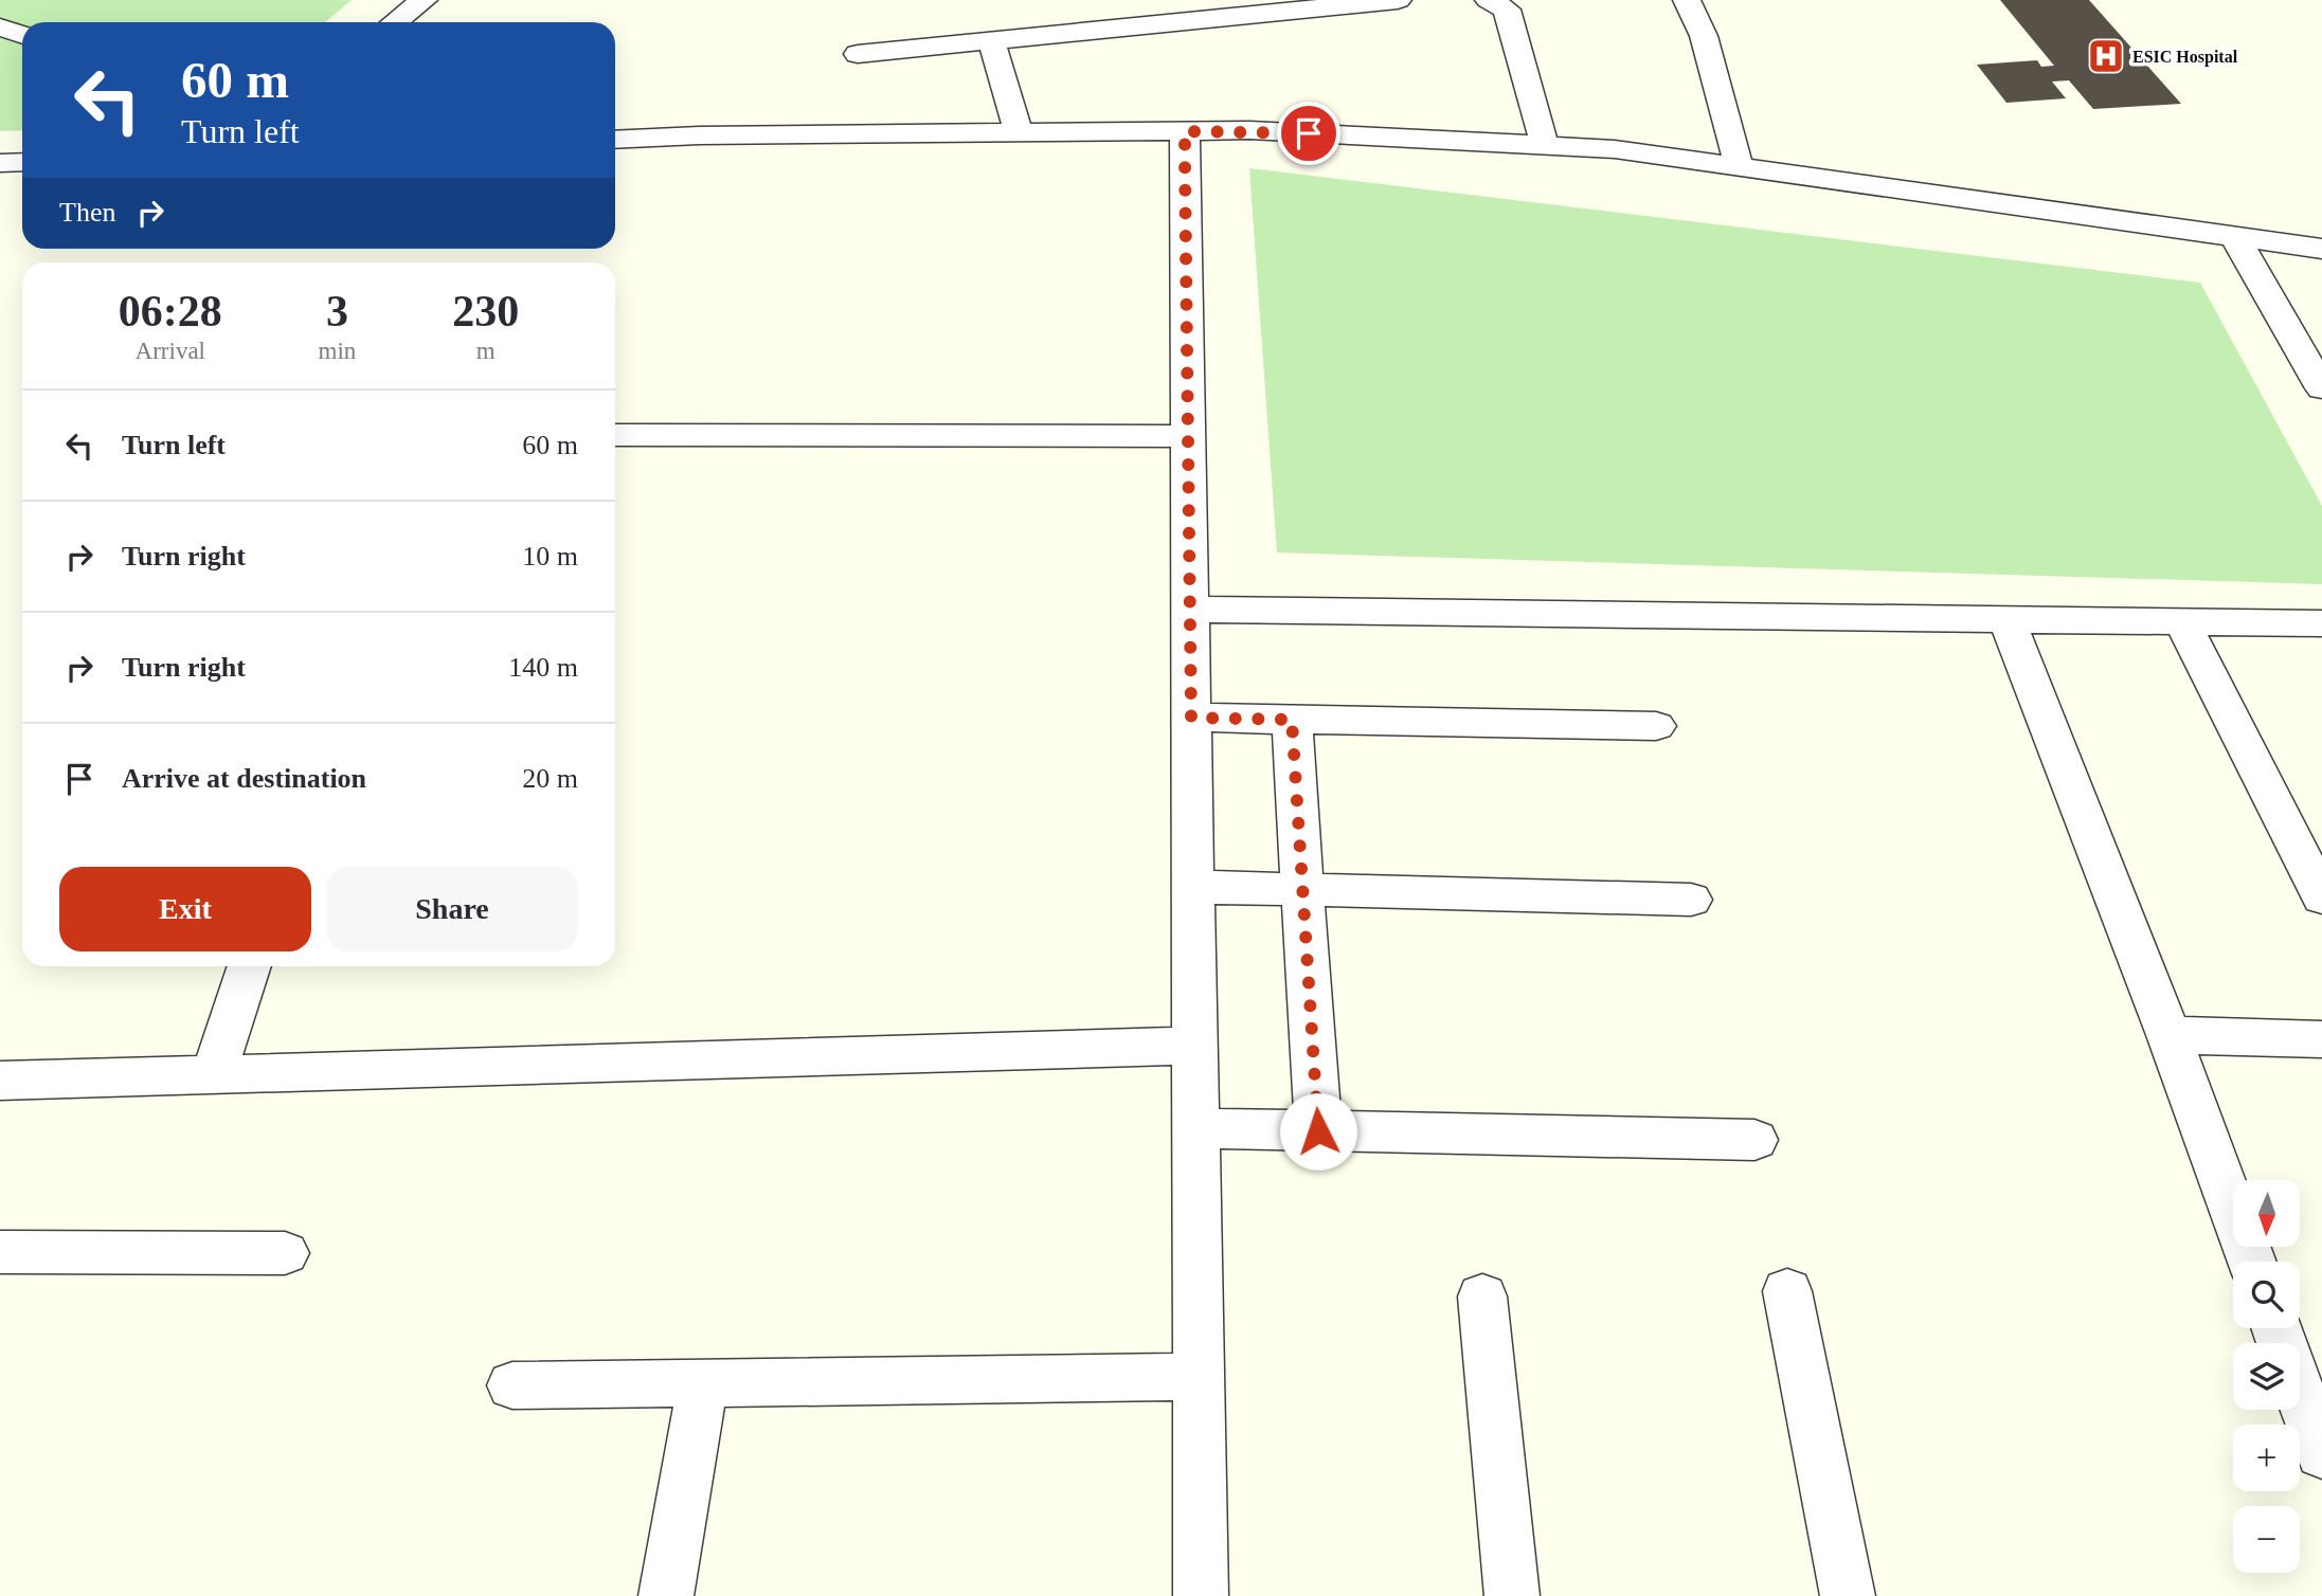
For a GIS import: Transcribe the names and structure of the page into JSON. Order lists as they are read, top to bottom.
{
  "places": {
    "hospital": ["ESIC Hospital"]
  },
  "north": "bottom",
  "page": {
    "turn": ["60 m", "Turn left"],
    "then": "Then",
    "eta": [
      "06:28",
      "Arrival",
      "3",
      "min",
      "230",
      "m"
    ],
    "list": [
      {
        "name": "Turn left",
        "value": "60 m"
      },
      {
        "name": "Turn right",
        "value": "10 m"
      },
      {
        "name": "Turn right",
        "value": "140 m"
      },
      {
        "name": "Arrive at destination",
        "value": "20 m"
      }
    ],
    "buttons": ["Exit", "Share"],
    "map_buttons": ["+", "−"]
  }
}
